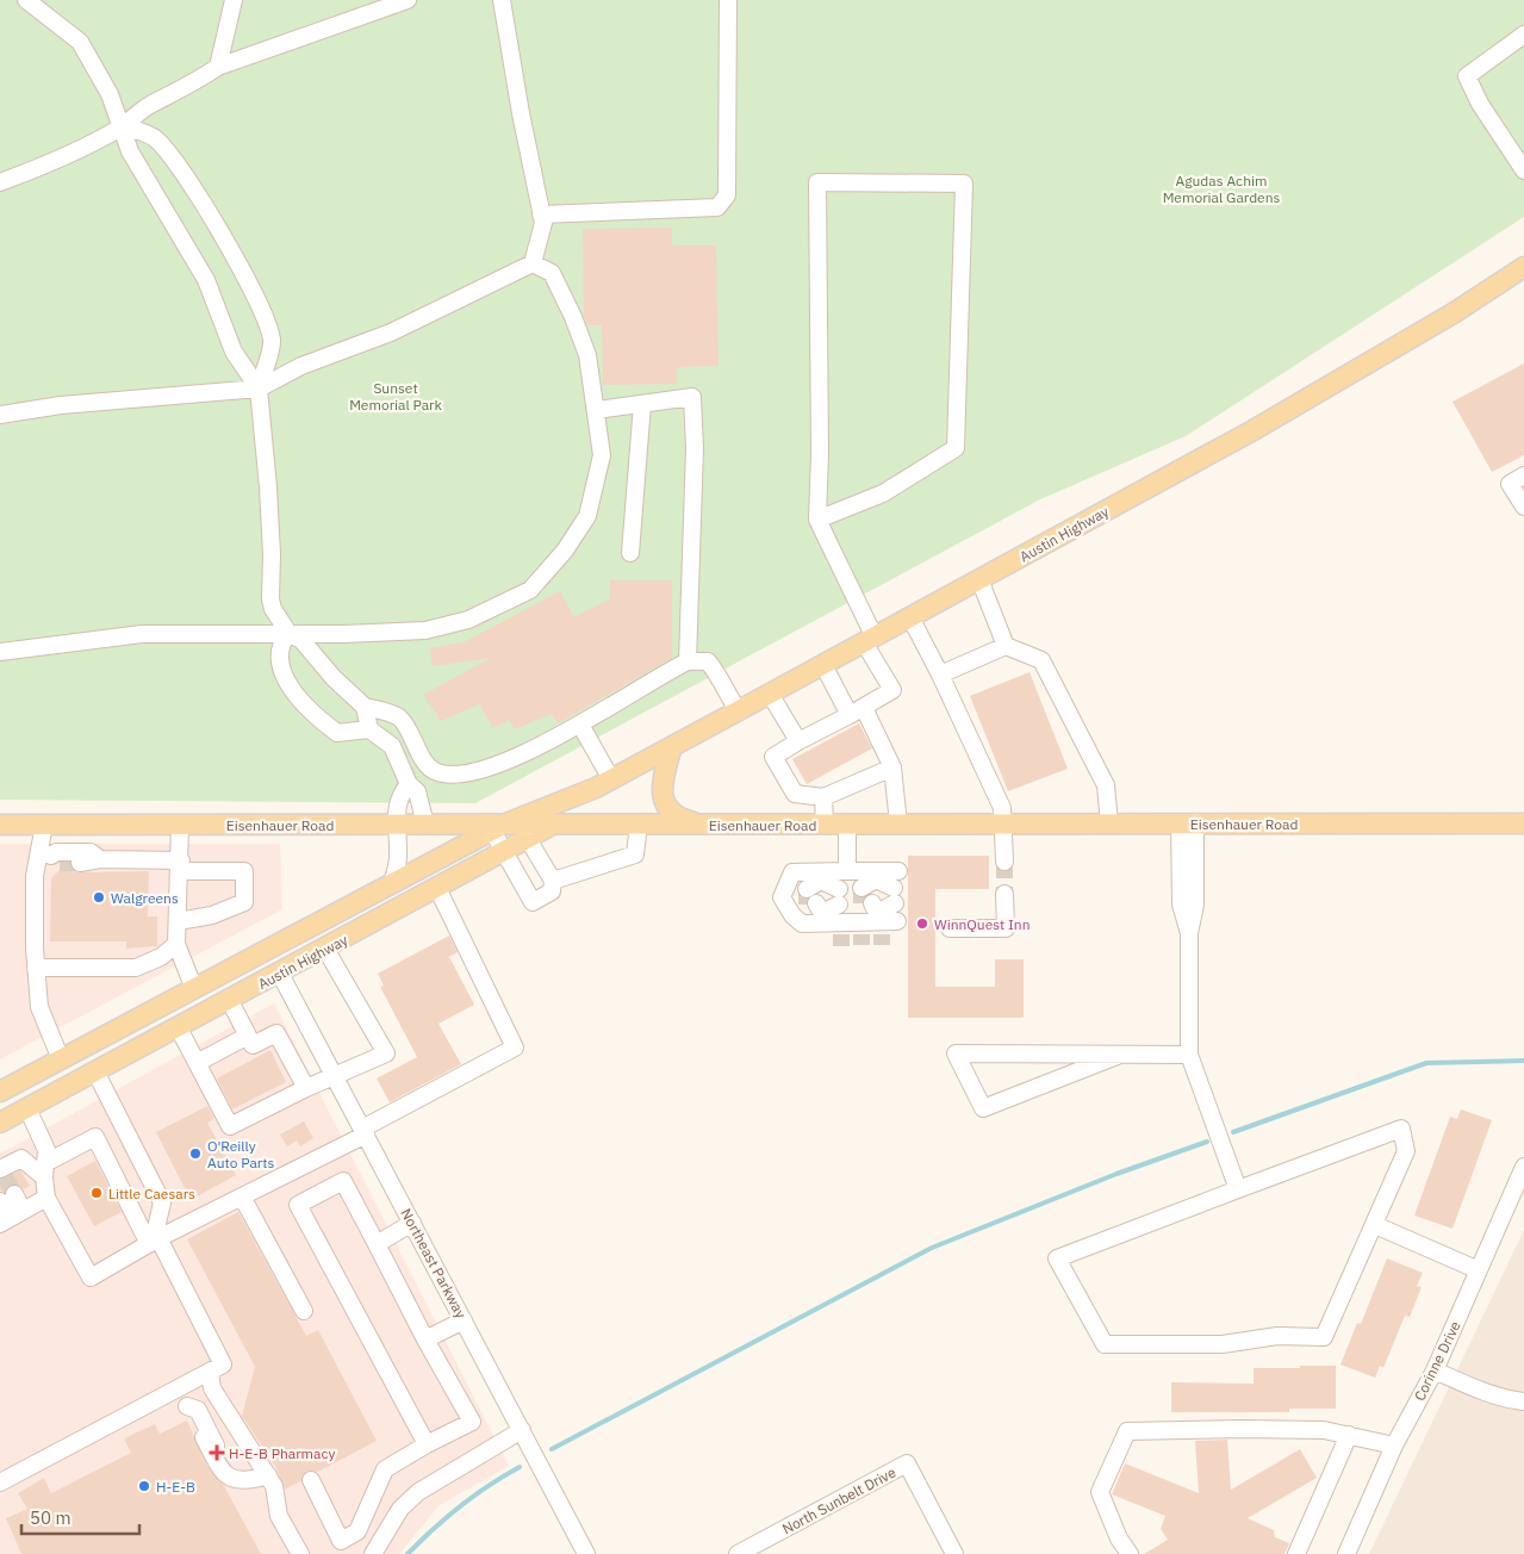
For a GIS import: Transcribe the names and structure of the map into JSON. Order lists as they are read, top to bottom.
{
  "streets": {
    "main road": ["Austin Highway", "Eisenhauer Road"],
    "street": ["Northeast Parkway", "Corinne Drive", "North Sunbelt Drive"]
  },
  "crossings": [
    ["Austin Highway", "Eisenhauer Road"],
    ["Austin Highway", "Northeast Parkway"]
  ],
  "parks": ["Agudas Achim Memorial Gardens", "Sunset Memorial Park"],
  "places": {
    "other": [
      "Walgreens",
      "WinnQuest Inn",
      "O'Reilly Auto Parts",
      "Little Caesars",
      "H-E-B"
    ],
    "health": ["H-E-B Pharmacy"]
  },
  "scale_bar": "50 m"
}
